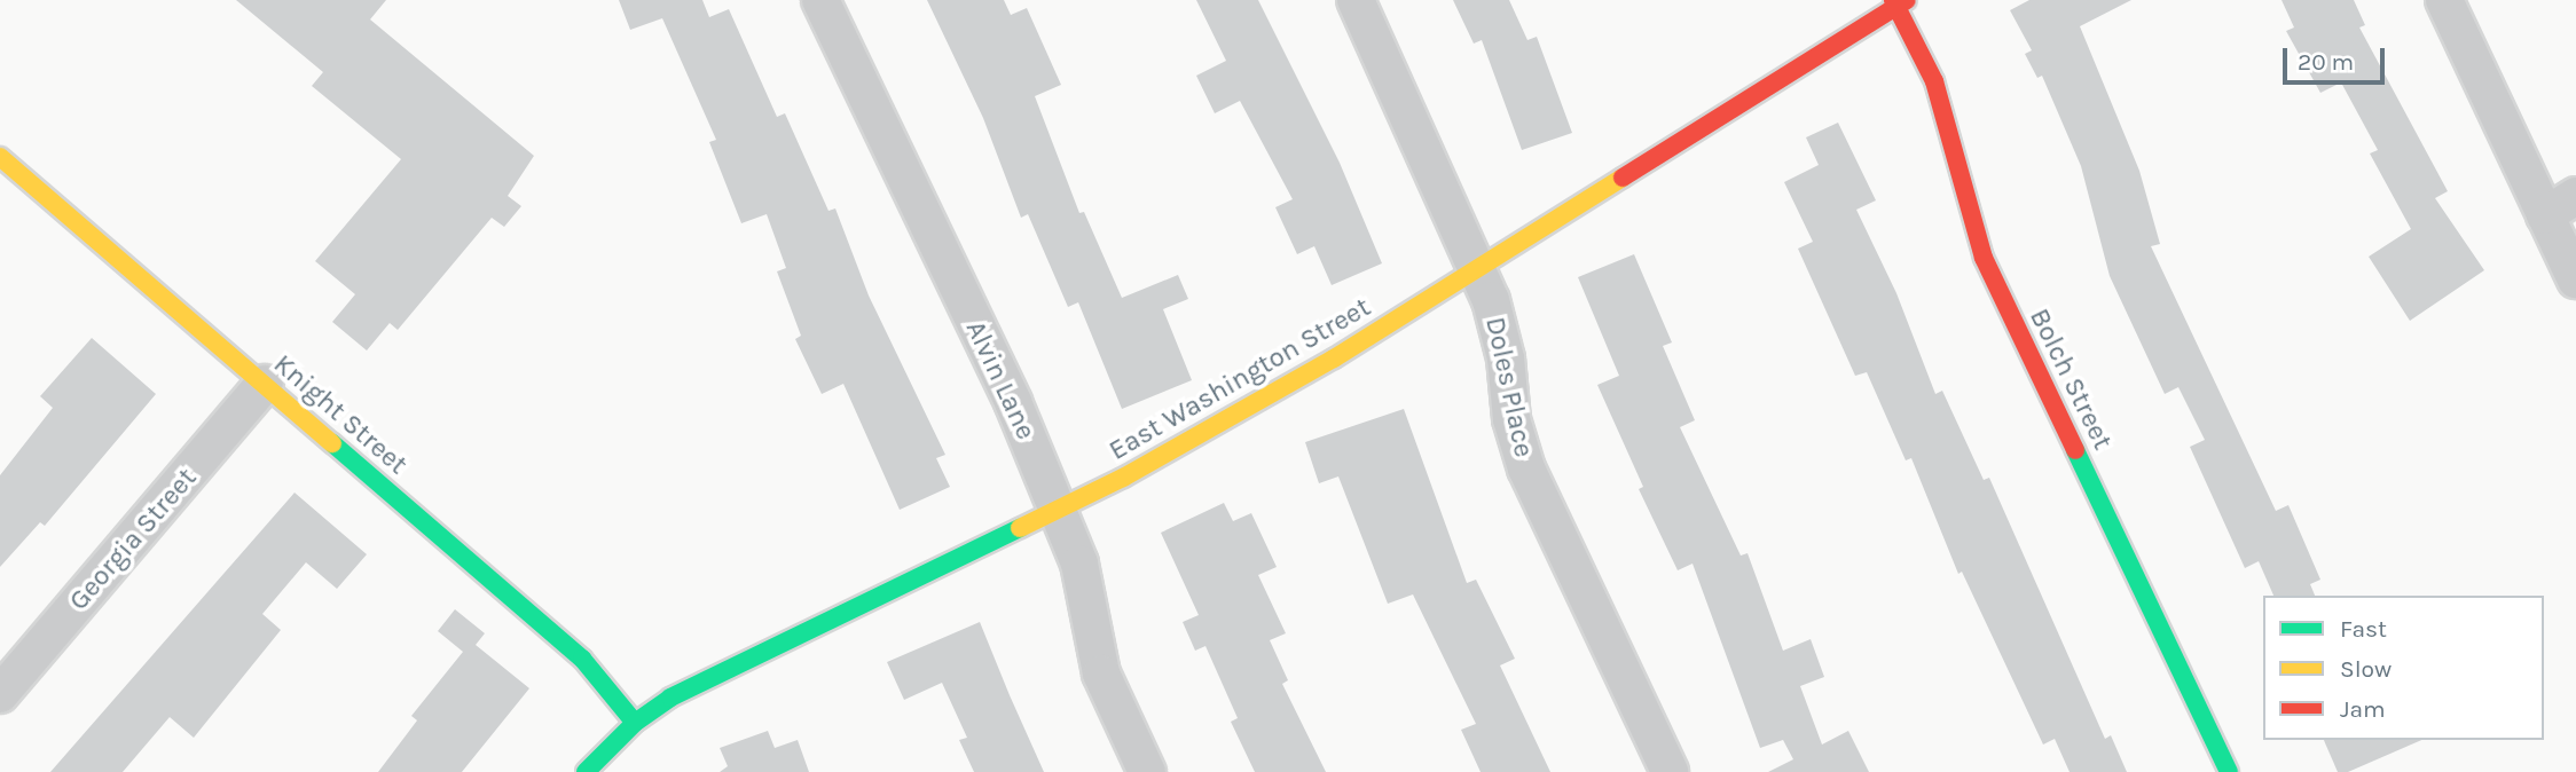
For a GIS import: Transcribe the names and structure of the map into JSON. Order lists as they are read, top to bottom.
{
  "streets": {
    "street": [
      "East Washington Street",
      "Bolch Street",
      "Alvin Lane",
      "Doles Place",
      "Knight Street",
      "Georgia Street"
    ]
  },
  "crossings": [
    ["East Washington Street", "Bolch Street"],
    ["East Washington Street", "Alvin Lane"],
    ["East Washington Street", "Doles Place"],
    ["East Washington Street", "Knight Street"],
    ["Knight Street", "Georgia Street"]
  ],
  "legend": ["Fast", "Slow", "Jam"],
  "scale_bar": "20 m"
}
